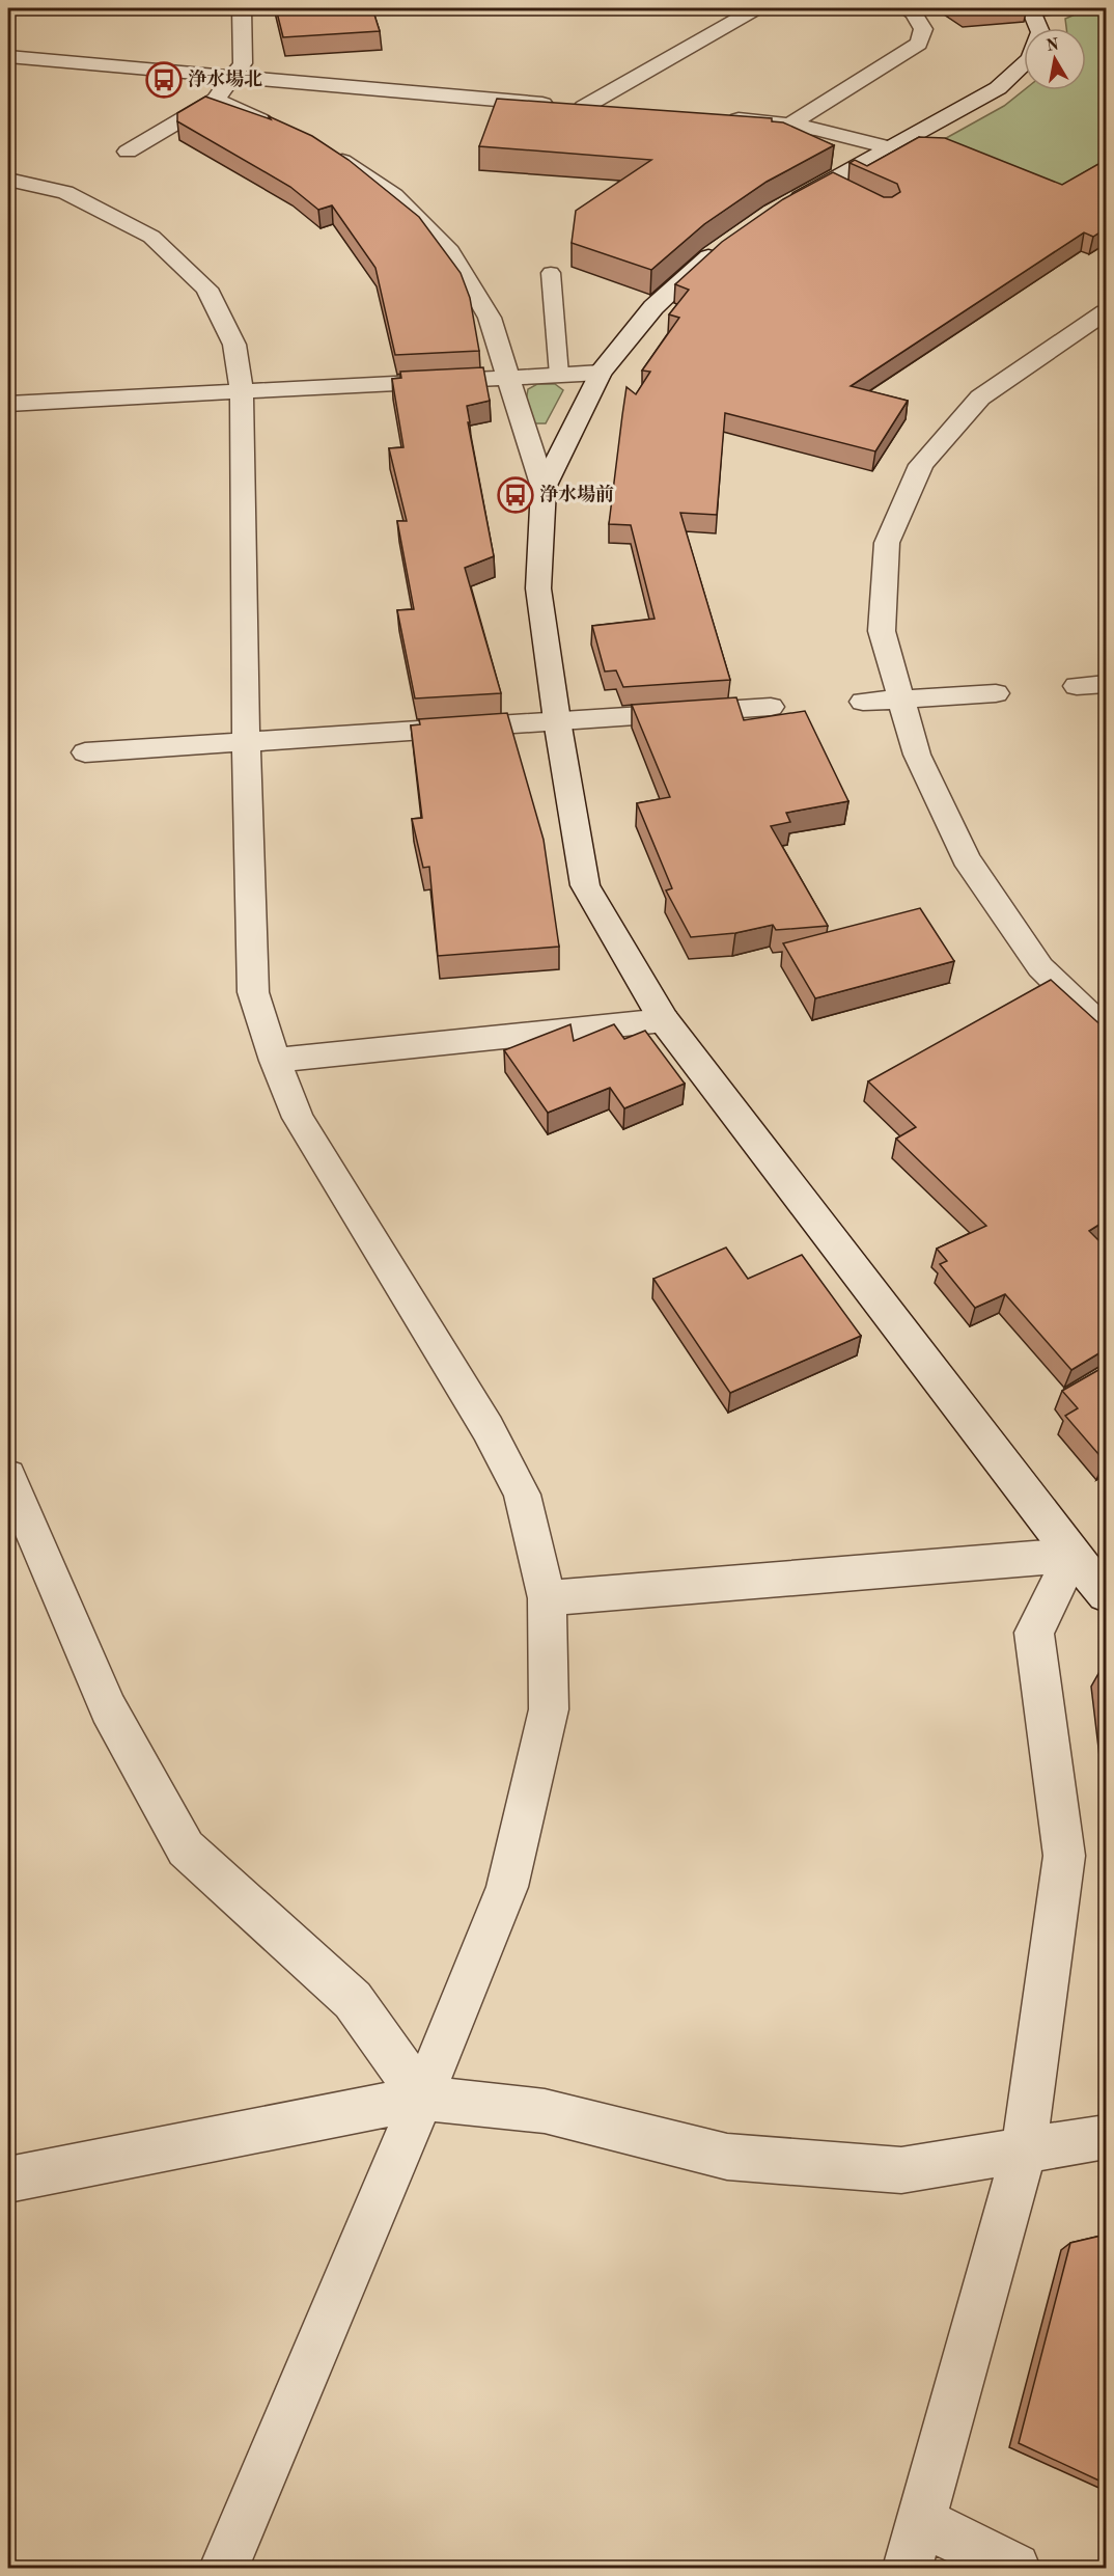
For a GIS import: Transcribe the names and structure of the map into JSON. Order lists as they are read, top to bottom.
{
  "places": {
    "bus stop": ["浄水場北", "浄水場前"]
  },
  "north": "top"
}
